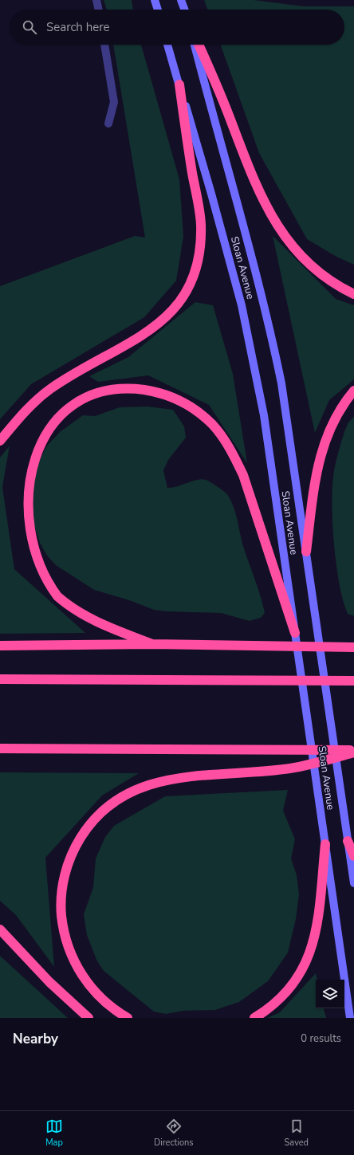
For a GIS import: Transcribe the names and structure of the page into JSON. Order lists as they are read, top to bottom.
{
  "streets": {
    "main road": ["Sloan Avenue"]
  },
  "page": {
    "search": "Search here",
    "heading": ["Nearby", "0 results"],
    "nav": ["Map", "Directions", "Saved"]
  }
}
